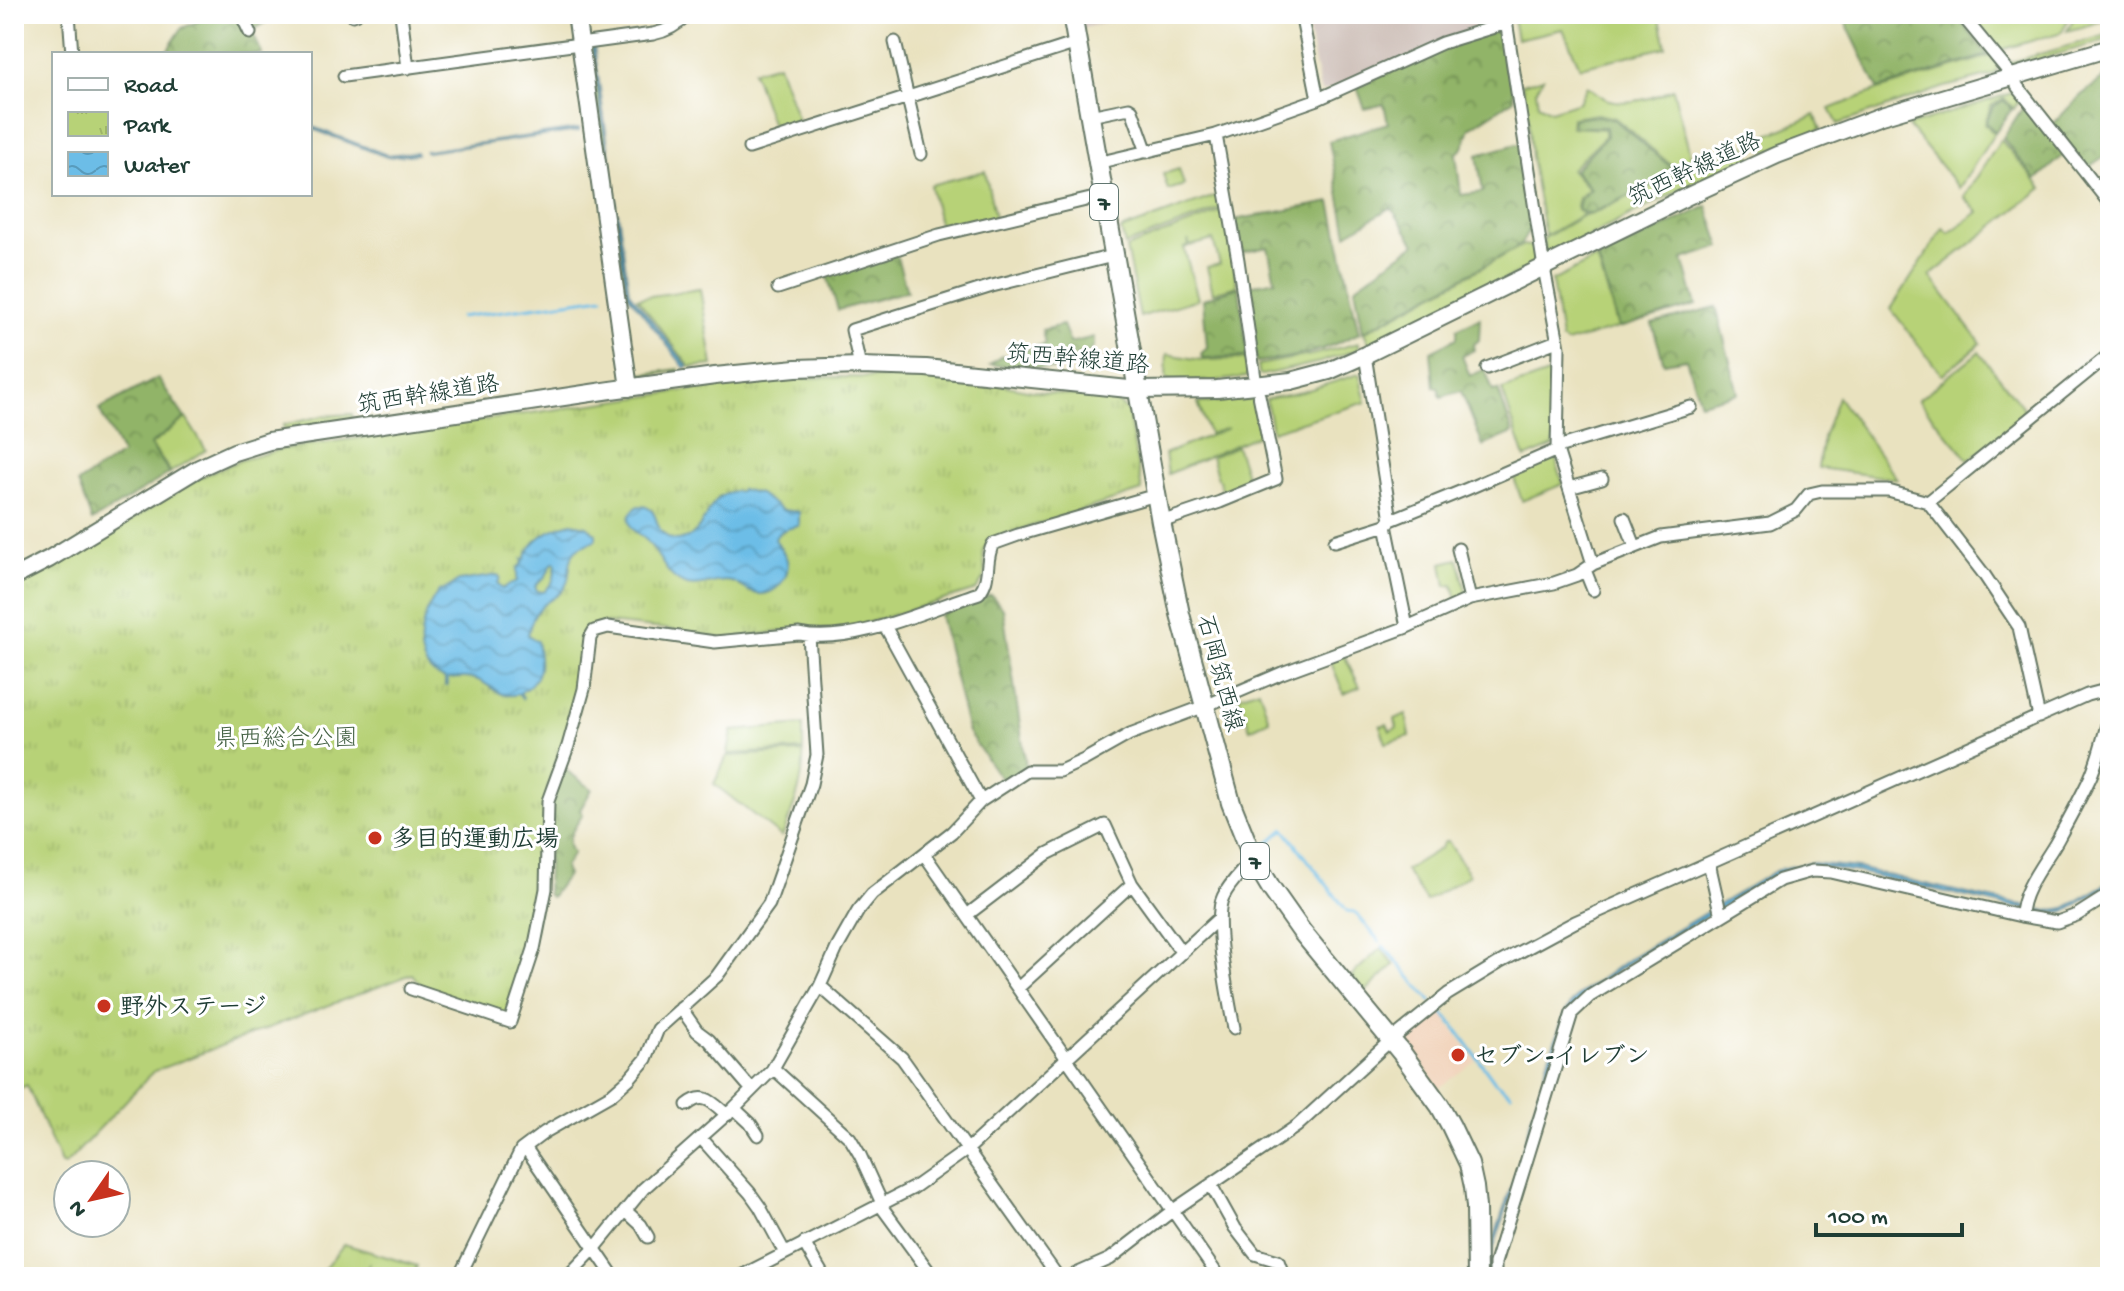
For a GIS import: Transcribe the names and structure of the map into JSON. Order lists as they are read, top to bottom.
{
  "streets": {
    "main road": ["7", "石岡筑西線"],
    "street": ["筑西幹線道路"]
  },
  "crossings": [
    ["筑西幹線道路", "石岡筑西線"]
  ],
  "parks": ["県西総合公園"],
  "places": ["多目的運動広場", "野外ステージ", "セブン-イレブン"],
  "legend": ["Road", "Park", "Water"],
  "scale_bar": "100 m",
  "north": "bottom left"
}
